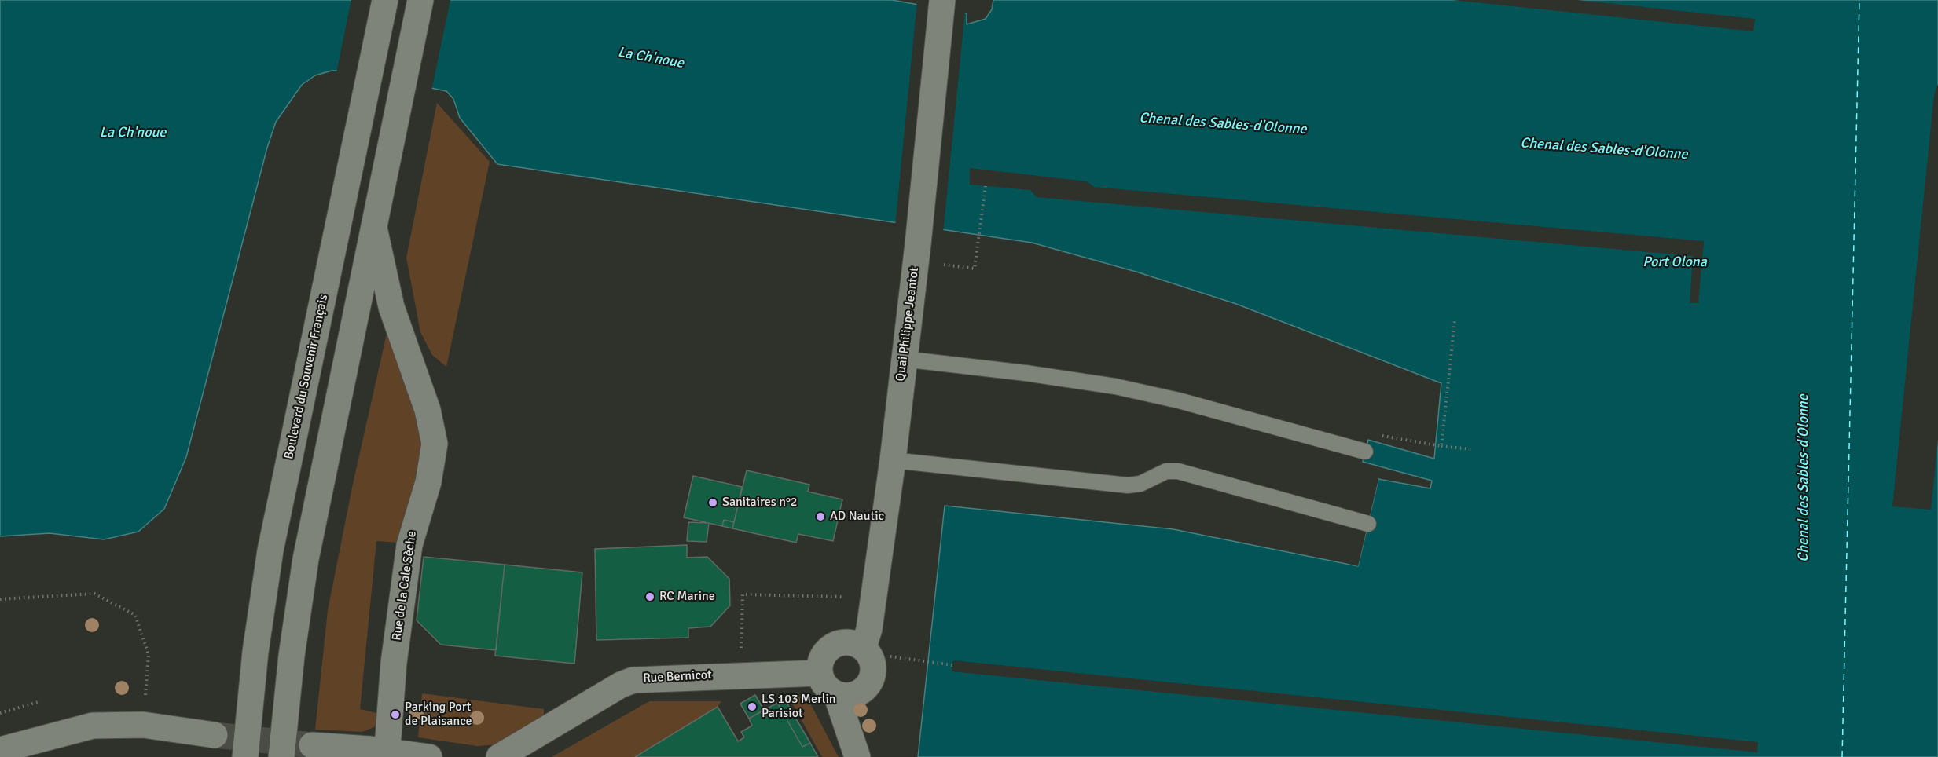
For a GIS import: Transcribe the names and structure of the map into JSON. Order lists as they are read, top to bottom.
{
  "streets": {
    "street": [
      "Quai Philippe Jeantot",
      "Boulevard du Souvenir Français",
      "Rue de la Cale Sèche",
      "Rue Bernicot"
    ]
  },
  "crossings": [
    ["Quai Philippe Jeantot", "Rue Bernicot"]
  ],
  "water": ["La Ch'noue", "Chenal des Sables-d'Olonne", "Port Olona"],
  "places": [
    "Sanitaires n°2",
    "AD Nautic",
    "RC Marine",
    "LS 103 Merlin Parisiot",
    "Parking Port de Plaisance"
  ]
}
